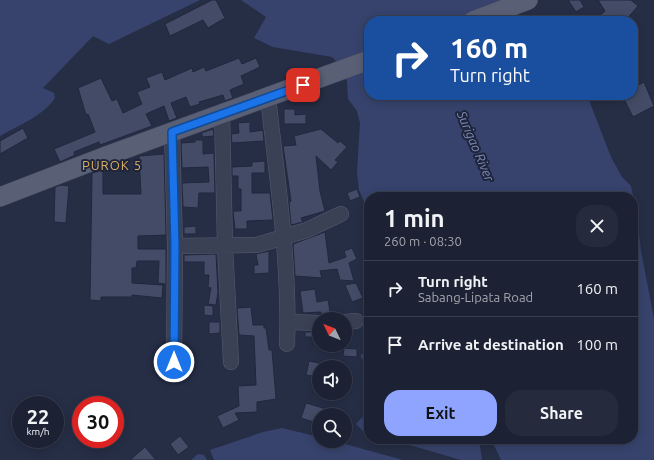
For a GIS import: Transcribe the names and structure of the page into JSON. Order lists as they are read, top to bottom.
{
  "districts": ["PUROK 5"],
  "water": ["Surigao River"],
  "north": "top left",
  "page": {
    "turn": ["160 m", "Turn right"],
    "heading": ["1 min", "260 m · 08:30"],
    "list": [
      {
        "name": "Turn right",
        "note": "Sabang-Lipata Road",
        "value": "160 m"
      },
      {
        "name": "Arrive at destination",
        "value": "100 m"
      }
    ],
    "buttons": ["Exit", "Share"],
    "speed": "22 km/h",
    "limit": "30"
  }
}
